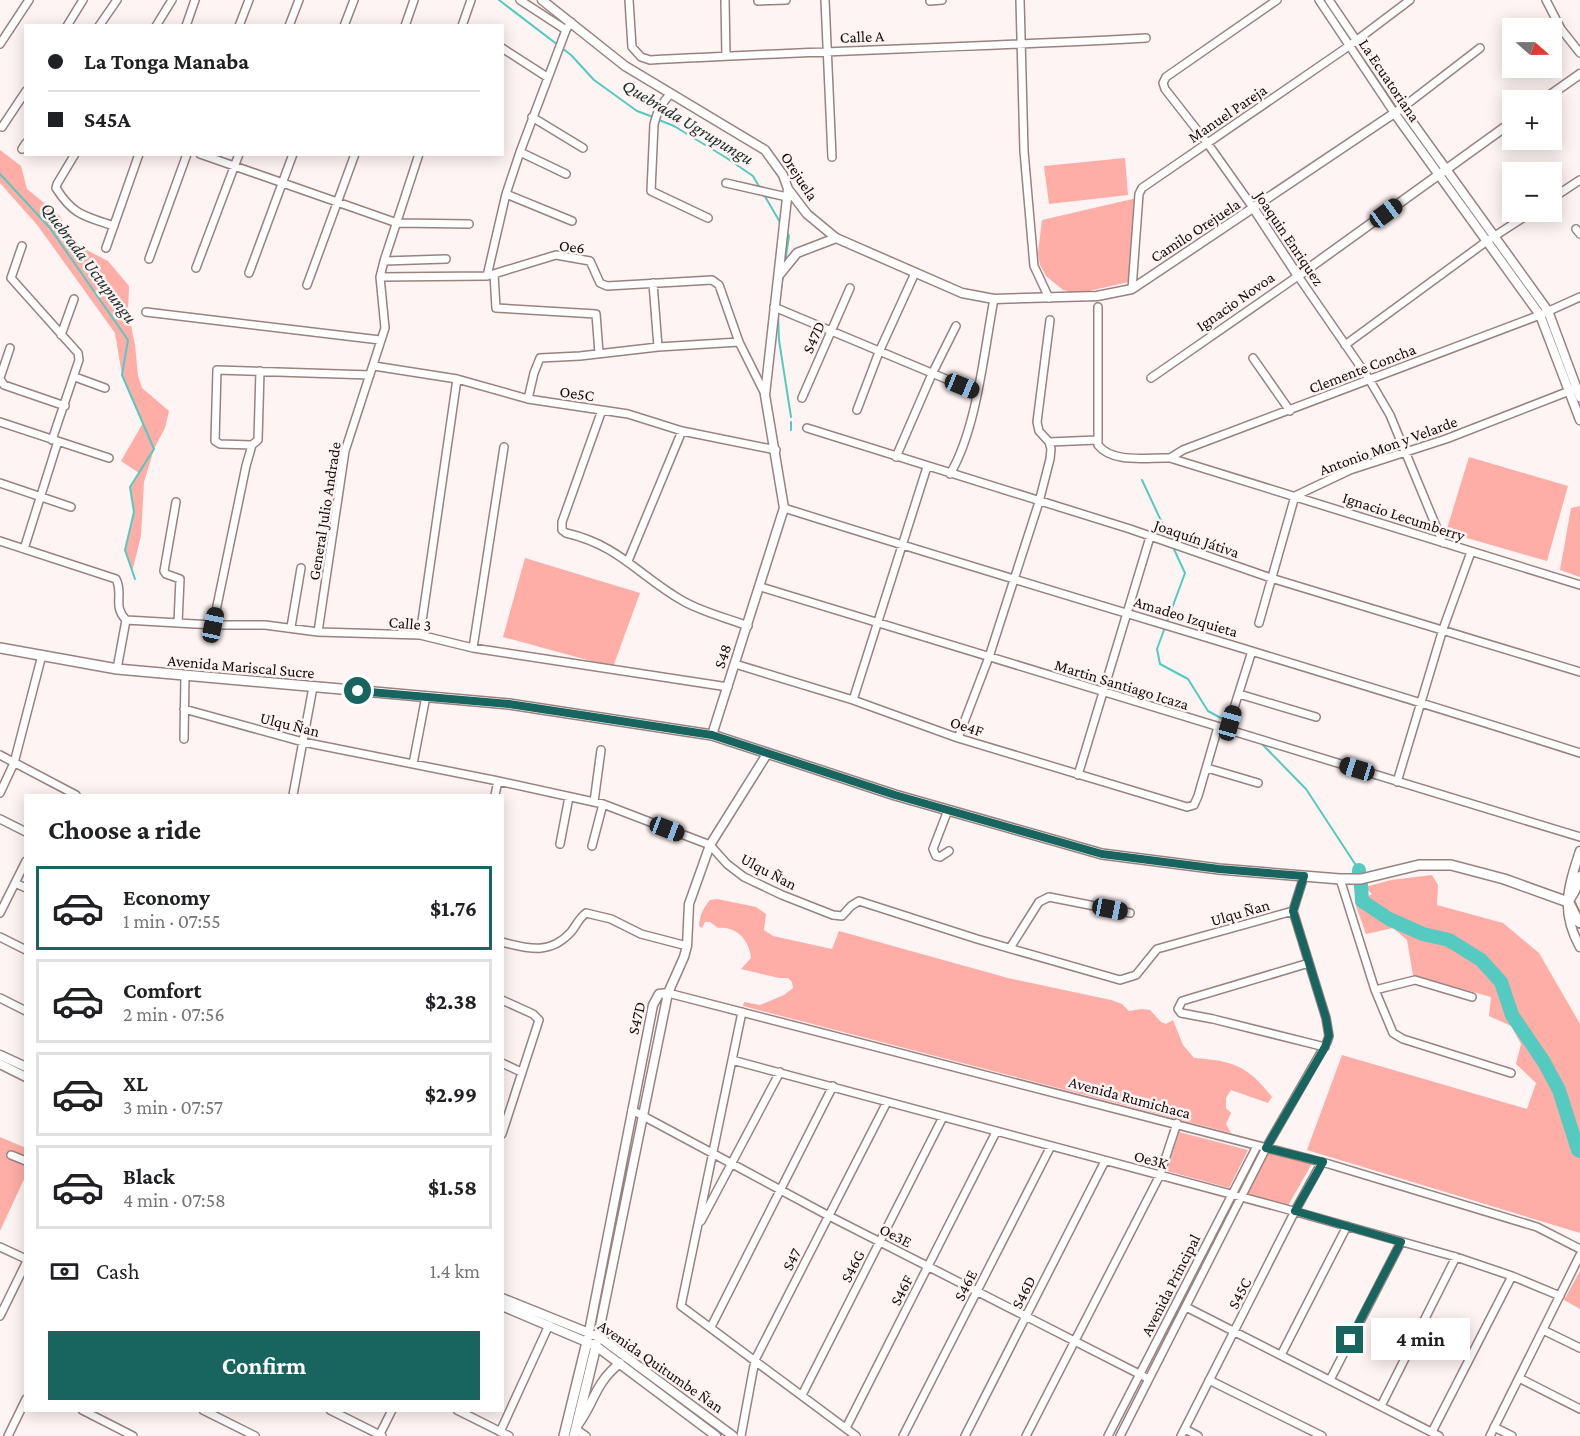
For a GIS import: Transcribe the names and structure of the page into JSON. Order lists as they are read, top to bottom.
{
  "streets": {
    "main road": ["S47D", "Avenida Mariscal Sucre"],
    "street": [
      "Calle A",
      "La Ecuatoriana",
      "Manuel Pareja",
      "Orejuela",
      "Camilo Orejuela",
      "Joaquin Enriquez",
      "Oe6",
      "Ignacio Novoa",
      "Clemente Concha",
      "Oe5C",
      "Antonio Mon y Velarde",
      "General Julio Andrade",
      "Ignacio Lecumberry",
      "Joaquín Játiva",
      "Amadeo Izquieta",
      "Calle 3",
      "S48",
      "Martin Santiago Icaza",
      "Ulqu Ñan",
      "Oe4F",
      "Avenida Rumichaca",
      "Oe3K",
      "Oe3E",
      "S47",
      "S46G",
      "S46E",
      "Avenida Principal",
      "S46F",
      "S46D",
      "S45C",
      "Avenida Quitumbe Ñan"
    ]
  },
  "crossings": [
    ["La Ecuatoriana", "Manuel Pareja"],
    ["La Ecuatoriana", "Camilo Orejuela"],
    ["La Ecuatoriana", "Ignacio Novoa"],
    ["La Ecuatoriana", "Clemente Concha"],
    ["La Ecuatoriana", "Antonio Mon y Velarde"],
    ["Manuel Pareja", "Orejuela"],
    ["Manuel Pareja", "Camilo Orejuela"],
    ["Manuel Pareja", "Joaquin Enriquez"],
    ["Orejuela", "Camilo Orejuela"],
    ["Camilo Orejuela", "Joaquin Enriquez"],
    ["Joaquin Enriquez", "Ignacio Novoa"],
    ["Joaquin Enriquez", "Clemente Concha"],
    ["Joaquin Enriquez", "Antonio Mon y Velarde"],
    ["Joaquin Enriquez", "Ignacio Lecumberry"],
    ["Oe6", "General Julio Andrade"],
    ["S47D", "Avenida Rumichaca"],
    ["S47D", "Oe3E"],
    ["S47D", "Avenida Quitumbe Ñan"],
    ["Clemente Concha", "Ignacio Lecumberry"],
    ["Oe5C", "General Julio Andrade"],
    ["Antonio Mon y Velarde", "Ignacio Lecumberry"],
    ["General Julio Andrade", "Calle 3"],
    ["Amadeo Izquieta", "S48"],
    ["Calle 3", "S48"],
    ["S48", "Avenida Mariscal Sucre"],
    ["S48", "Martin Santiago Icaza"],
    ["S48", "Oe4F"],
    ["Avenida Rumichaca", "Avenida Principal"],
    ["Avenida Rumichaca", "S45C"],
    ["Oe3K", "S47"],
    ["Oe3K", "S46G"],
    ["Oe3K", "S46E"],
    ["Oe3K", "Avenida Principal"],
    ["Oe3K", "S46F"],
    ["Oe3K", "S46D"],
    ["Oe3K", "S45C"],
    ["Oe3E", "S47"],
    ["Oe3E", "S46G"],
    ["Oe3E", "S46E"],
    ["Oe3E", "Avenida Principal"],
    ["Oe3E", "S46F"],
    ["Oe3E", "S46D"]
  ],
  "water": ["Quebrada Ugrupungu", "Quebrada Uctupungu"],
  "north": "right",
  "page": {
    "map_buttons": ["+", "−"],
    "banner": ["La Tonga Manaba", "S45A"],
    "heading": "Choose a ride",
    "list": [
      {
        "name": "Economy",
        "note": "1 min · 07:55",
        "value": "$1.76"
      },
      {
        "name": "Comfort",
        "note": "2 min · 07:56",
        "value": "$2.38"
      },
      {
        "name": "XL",
        "note": "3 min · 07:57",
        "value": "$2.99"
      },
      {
        "name": "Black",
        "note": "4 min · 07:58",
        "value": "$1.58"
      }
    ],
    "pay": ["Cash", "1.4 km"],
    "bubble": "4 min",
    "buttons": "Confirm"
  }
}
